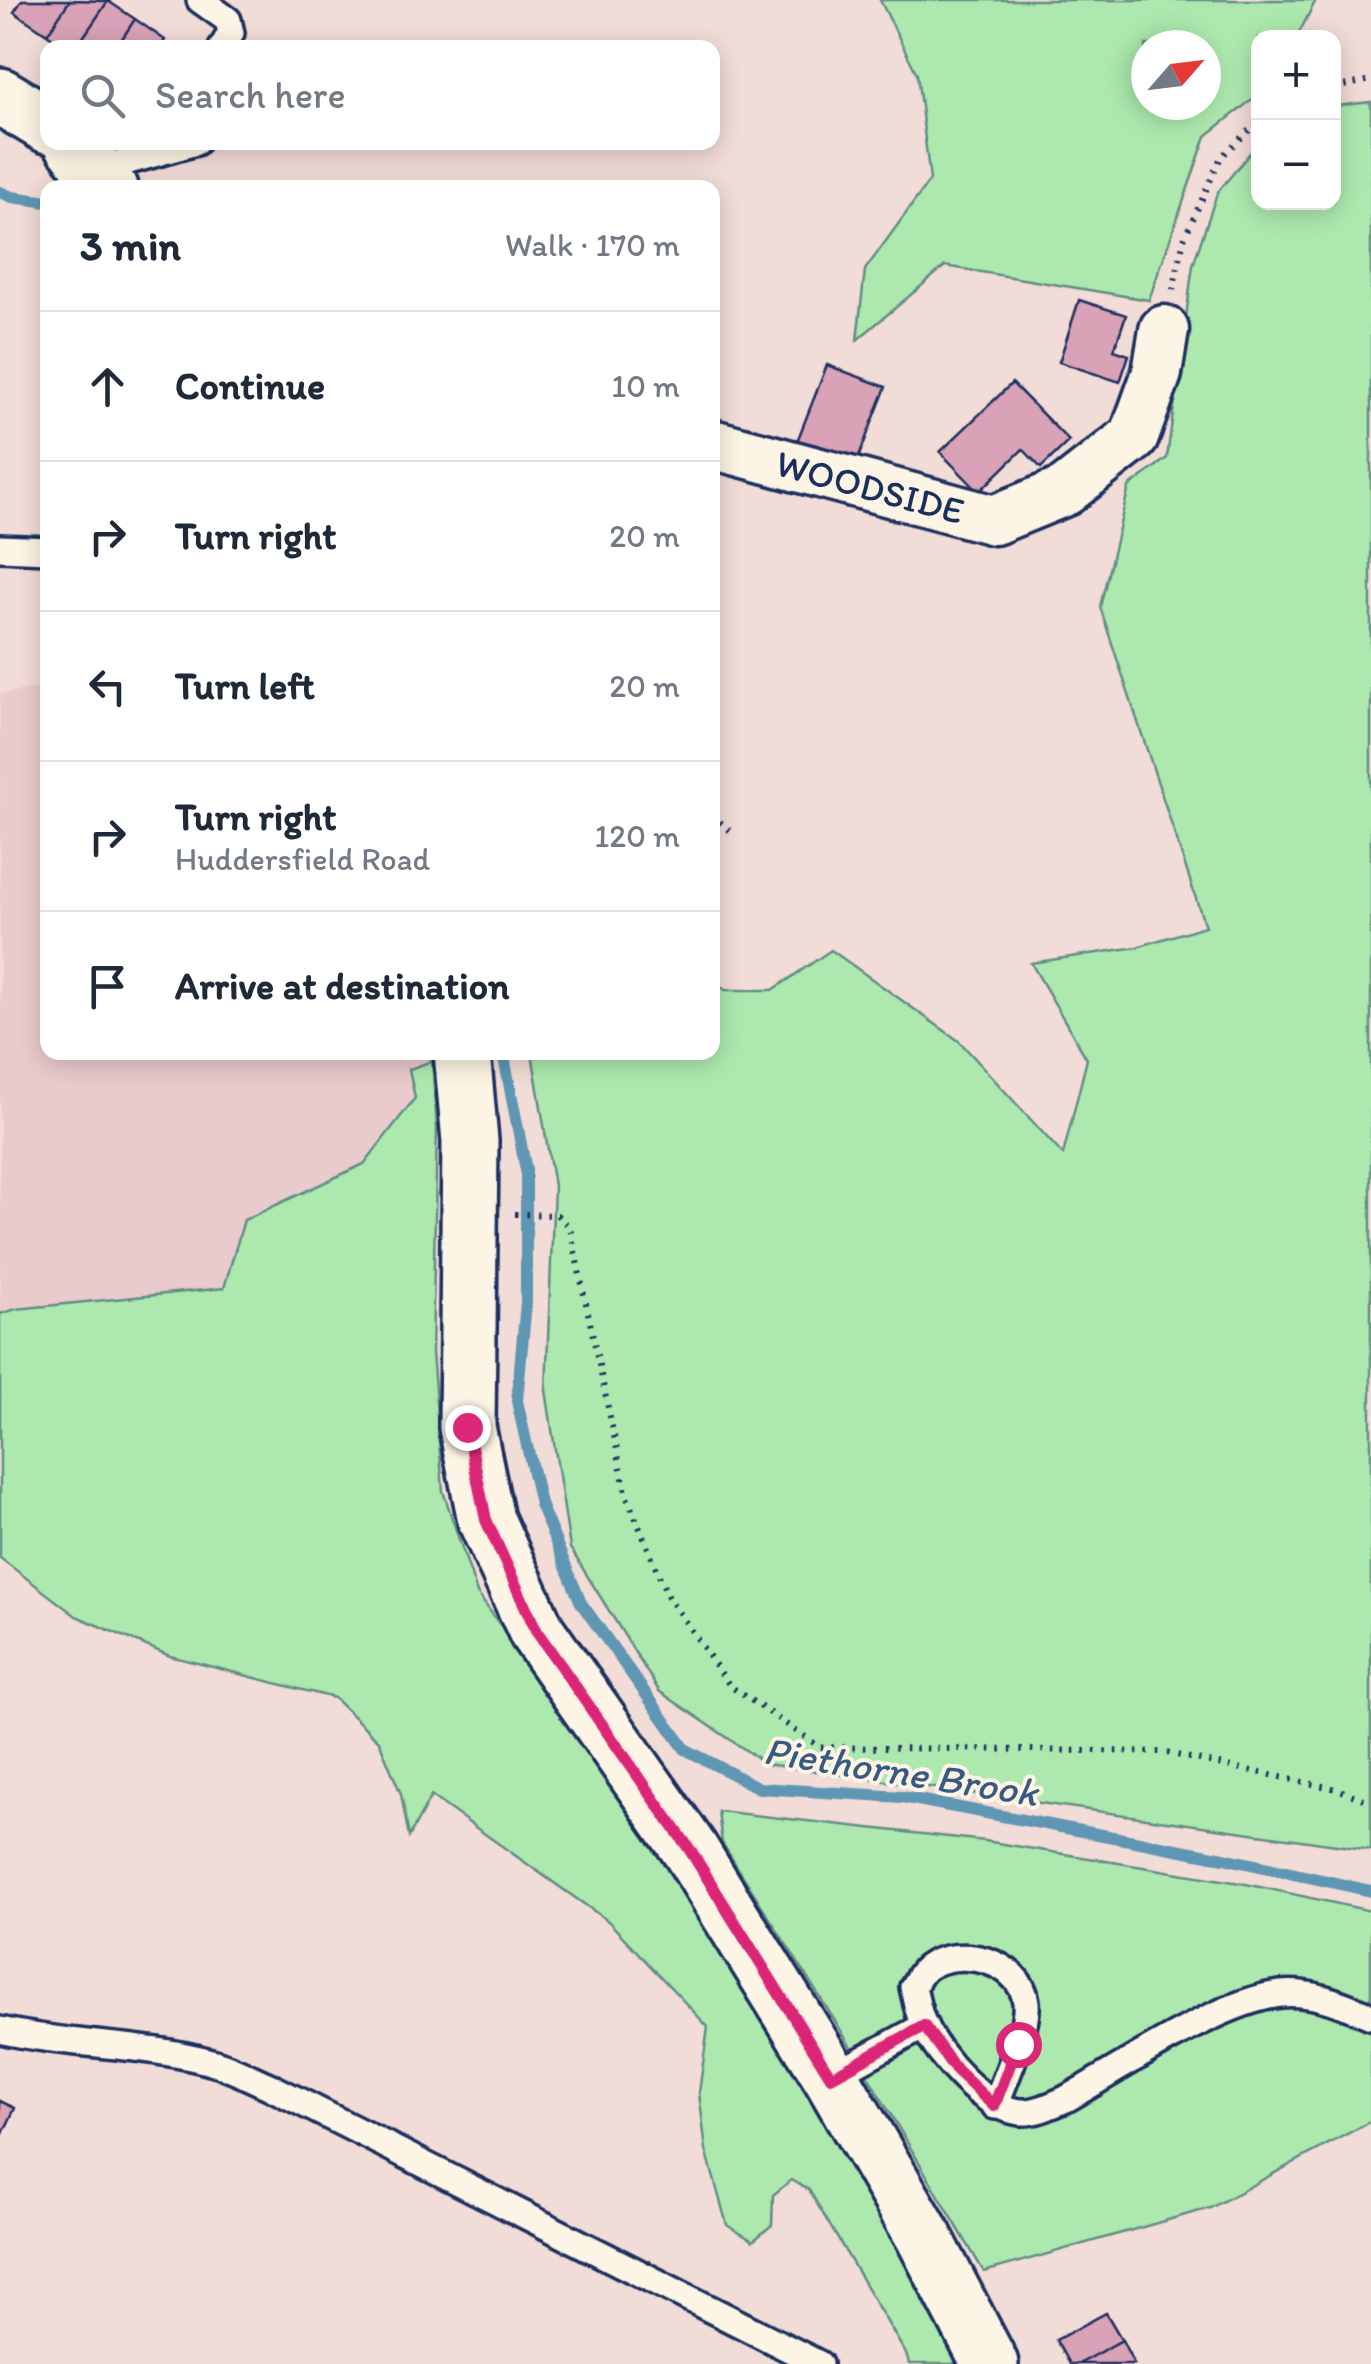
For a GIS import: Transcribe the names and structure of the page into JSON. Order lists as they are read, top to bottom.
{
  "streets": {
    "street": ["WOODSIDE"]
  },
  "water": ["Piethorne Brook"],
  "north": "top right",
  "page": {
    "map_buttons": ["+", "−"],
    "search": "Search here",
    "heading": ["3 min", "Walk · 170 m"],
    "list": [
      ["Continue", "10 m"],
      ["Turn right", "20 m"],
      ["Turn left", "20 m"],
      ["Turn right", "Huddersfield Road", "120 m"],
      "Arrive at destination"
    ]
  }
}
